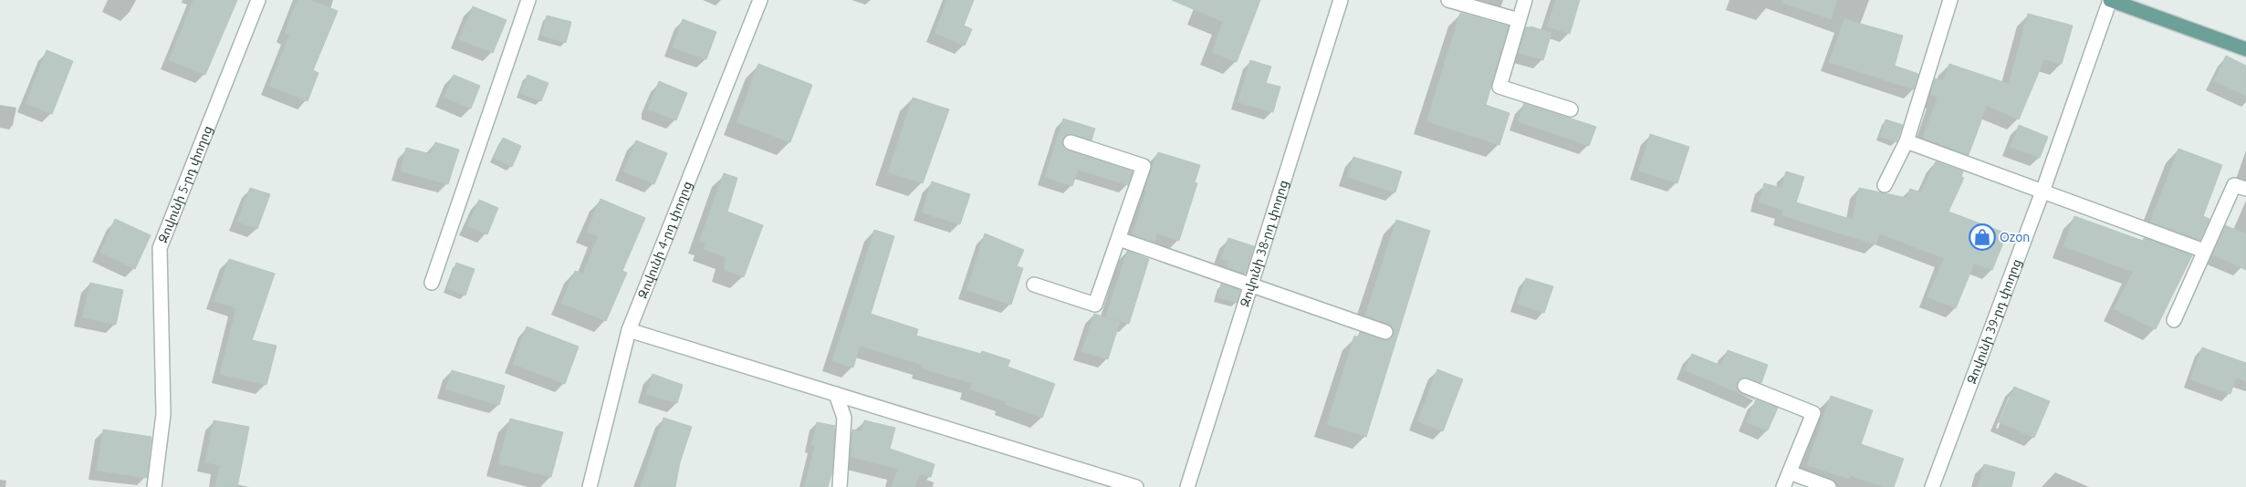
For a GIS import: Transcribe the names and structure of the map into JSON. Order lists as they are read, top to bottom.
{
  "streets": {
    "street": [
      "Զովունի 5-րդ փողոց",
      "Զովունի 4-րդ փողոց",
      "Զովունի 38-րդ փողոց",
      "Զովունի 39-րդ փողոց"
    ]
  },
  "places": {
    "shop": ["Ozon"]
  }
}
